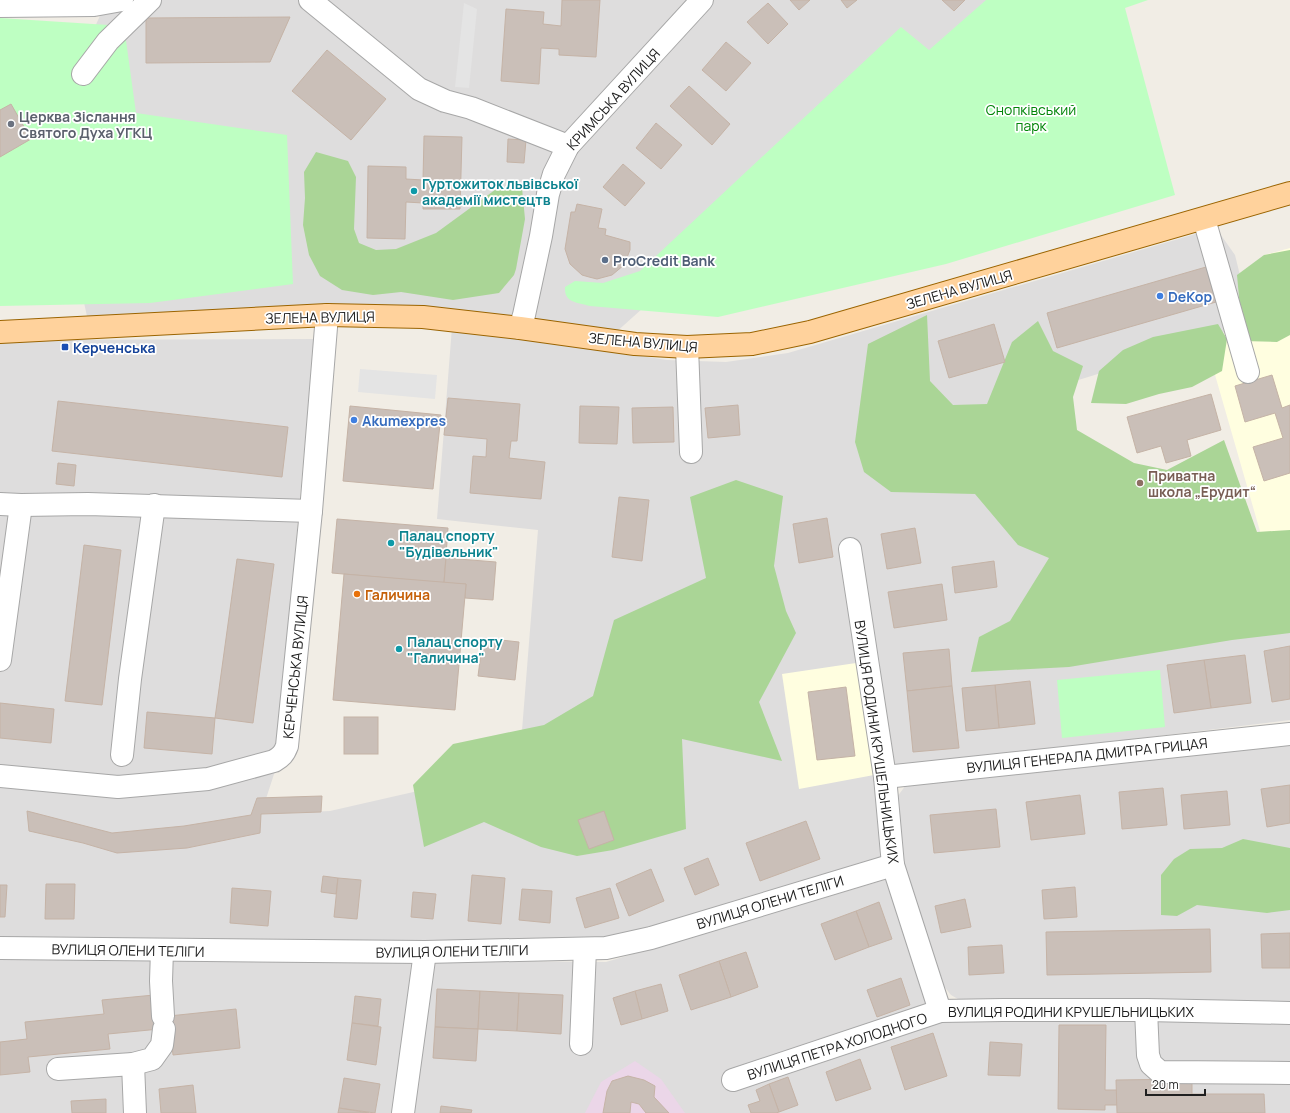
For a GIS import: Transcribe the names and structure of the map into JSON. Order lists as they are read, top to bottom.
{
  "streets": {
    "main road": ["ЗЕЛЕНА ВУЛИЦЯ"],
    "street": [
      "КРИМСЬКА ВУЛИЦЯ",
      "КЕРЧЕНСЬКА ВУЛИЦЯ",
      "ВУЛИЦЯ РОДИНИ КРУШЕЛЬНИЦЬКИХ",
      "ВУЛИЦЯ ГЕНЕРАЛА ДМИТРА ГРИЦАЯ",
      "ВУЛИЦЯ ОЛЕНИ ТЕЛІГИ",
      "ВУЛИЦЯ ПЕТРА ХОЛОДНОГО"
    ]
  },
  "crossings": [
    ["КРИМСЬКА ВУЛИЦЯ", "ЗЕЛЕНА ВУЛИЦЯ"],
    ["ЗЕЛЕНА ВУЛИЦЯ", "КЕРЧЕНСЬКА ВУЛИЦЯ"],
    ["ВУЛИЦЯ РОДИНИ КРУШЕЛЬНИЦЬКИХ", "ВУЛИЦЯ ГЕНЕРАЛА ДМИТРА ГРИЦАЯ"],
    ["ВУЛИЦЯ РОДИНИ КРУШЕЛЬНИЦЬКИХ", "ВУЛИЦЯ ОЛЕНИ ТЕЛІГИ"],
    ["ВУЛИЦЯ РОДИНИ КРУШЕЛЬНИЦЬКИХ", "ВУЛИЦЯ ПЕТРА ХОЛОДНОГО"]
  ],
  "parks": ["Снопківський парк"],
  "places": {
    "other": [
      "Церква Зіслання Святого Духа УГКЦ",
      "Гуртожиток львівської академії мистецтв",
      "ProCredit Bank",
      "DeKop",
      "Akumexpres",
      "Приватна школа „Ерудит“",
      "Палац спорту \"Будівельник\"",
      "Галичина",
      "Палац спорту \"Галичина\""
    ],
    "transit": ["Керченська"]
  },
  "scale_bar": "20 m"
}
